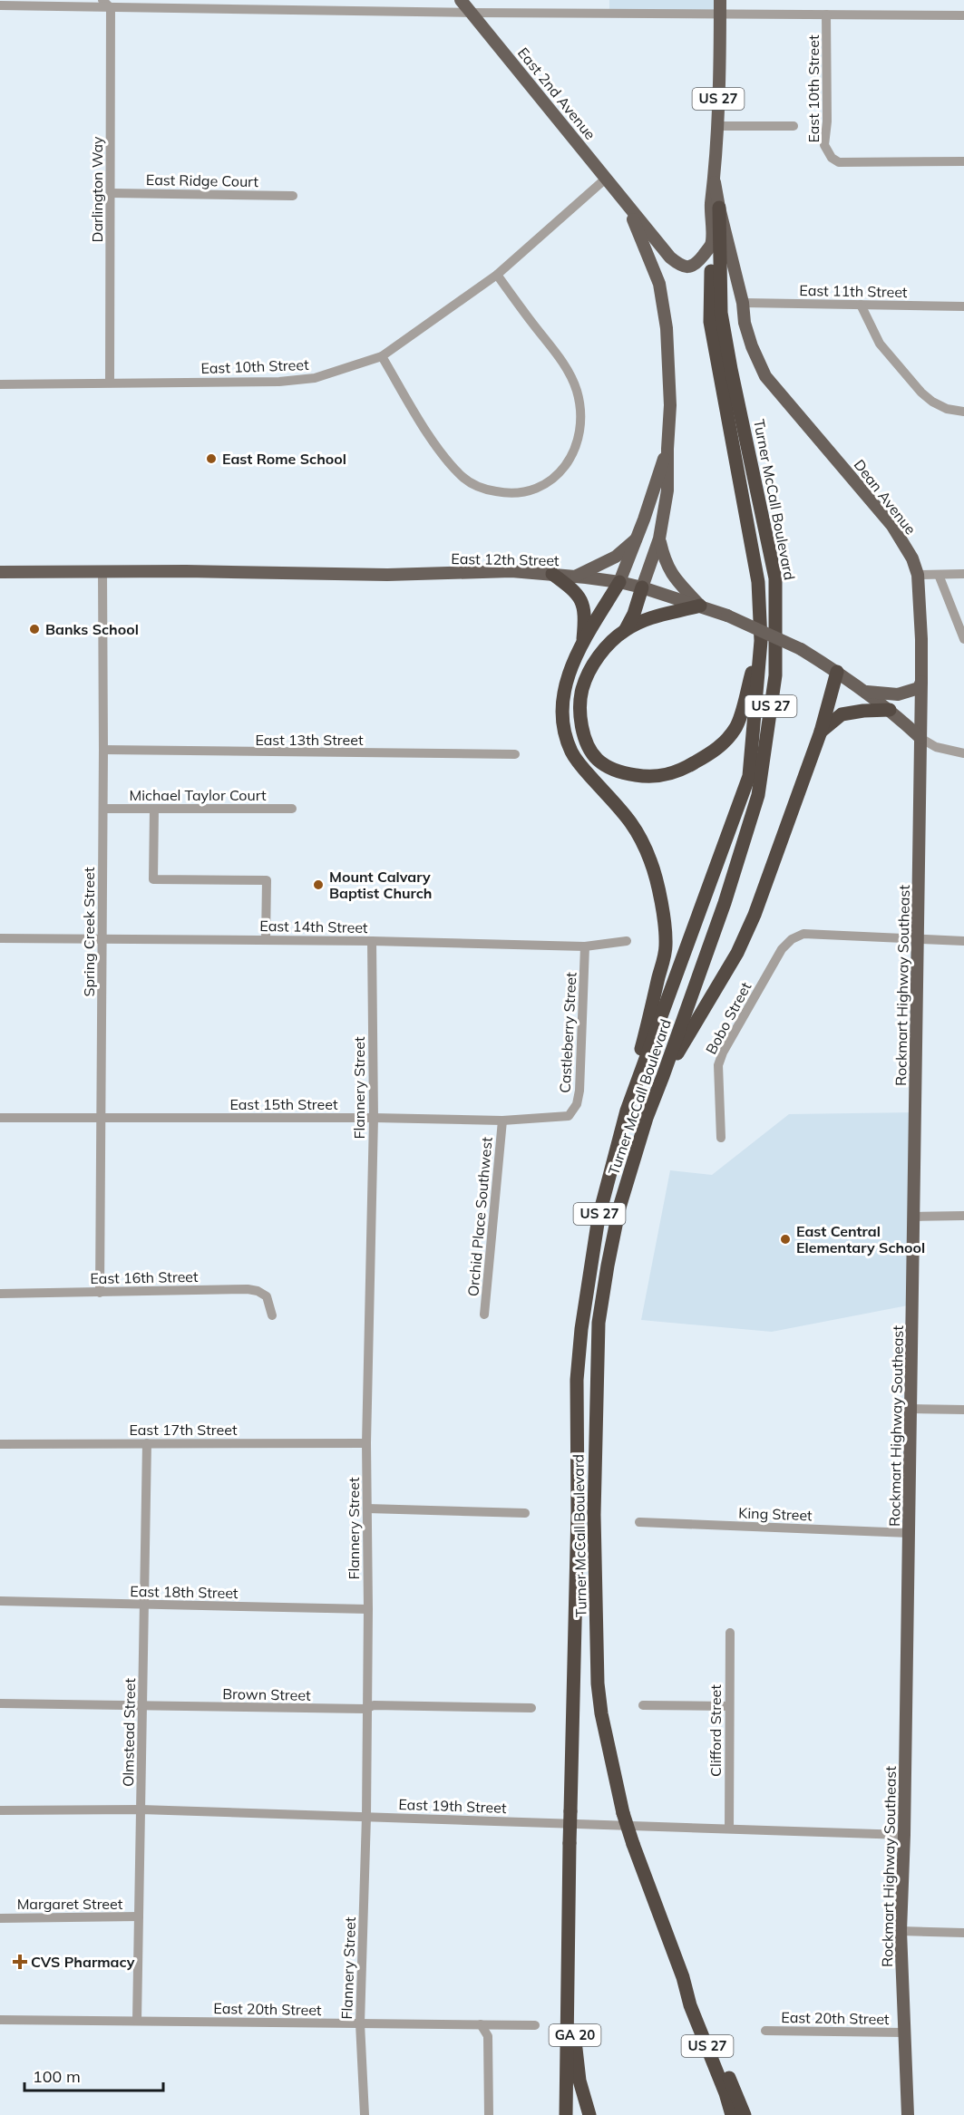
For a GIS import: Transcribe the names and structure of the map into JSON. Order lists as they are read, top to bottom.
{
  "streets": {
    "highway": ["US 27", "Turner McCall Boulevard", "GA 20"],
    "main road": [
      "East 2nd Avenue",
      "Dean Avenue",
      "East 12th Street",
      "Rockmart Highway Southeast"
    ],
    "street": [
      "East 10th Street",
      "East Ridge Court",
      "Darlington Way",
      "East 11th Street",
      "East 13th Street",
      "Michael Taylor Court",
      "East 14th Street",
      "Spring Creek Street",
      "Bobo Street",
      "Castleberry Street",
      "Flannery Street",
      "East 15th Street",
      "Orchid Place Southwest",
      "East 16th Street",
      "East 17th Street",
      "King Street",
      "East 18th Street",
      "Brown Street",
      "Clifford Street",
      "Olmstead Street",
      "East 19th Street",
      "Margaret Street",
      "East 20th Street"
    ]
  },
  "crossings": [
    ["East 10th Street", "East 2nd Avenue"],
    ["East 10th Street", "Darlington Way"],
    ["East Ridge Court", "Darlington Way"],
    ["East 11th Street", "Dean Avenue"],
    ["Dean Avenue", "Turner McCall Boulevard"],
    ["Dean Avenue", "East 12th Street"],
    ["Dean Avenue", "Rockmart Highway Southeast"],
    ["Turner McCall Boulevard", "GA 20"],
    ["East 12th Street", "Spring Creek Street"],
    ["East 12th Street", "Rockmart Highway Southeast"],
    ["East 13th Street", "Spring Creek Street"],
    ["Michael Taylor Court", "Spring Creek Street"],
    ["East 14th Street", "Spring Creek Street"],
    ["East 14th Street", "Castleberry Street"],
    ["East 14th Street", "Flannery Street"],
    ["Spring Creek Street", "East 15th Street"],
    ["Spring Creek Street", "East 16th Street"],
    ["Rockmart Highway Southeast", "Bobo Street"],
    ["Rockmart Highway Southeast", "King Street"],
    ["Rockmart Highway Southeast", "East 19th Street"],
    ["Rockmart Highway Southeast", "East 20th Street"],
    ["Castleberry Street", "East 15th Street"],
    ["Flannery Street", "East 15th Street"],
    ["Flannery Street", "East 17th Street"],
    ["Flannery Street", "East 18th Street"],
    ["Flannery Street", "Brown Street"],
    ["Flannery Street", "East 19th Street"],
    ["Flannery Street", "East 20th Street"],
    ["East 15th Street", "Orchid Place Southwest"],
    ["East 17th Street", "Olmstead Street"],
    ["East 18th Street", "Olmstead Street"],
    ["Brown Street", "Olmstead Street"],
    ["Clifford Street", "East 19th Street"],
    ["Olmstead Street", "East 19th Street"],
    ["Olmstead Street", "Margaret Street"],
    ["Olmstead Street", "East 20th Street"]
  ],
  "places": {
    "other": [
      "East Rome School",
      "Banks School",
      "Mount Calvary Baptist Church",
      "East Central Elementary School"
    ],
    "health": ["CVS Pharmacy"]
  },
  "scale_bar": "100 m"
}
